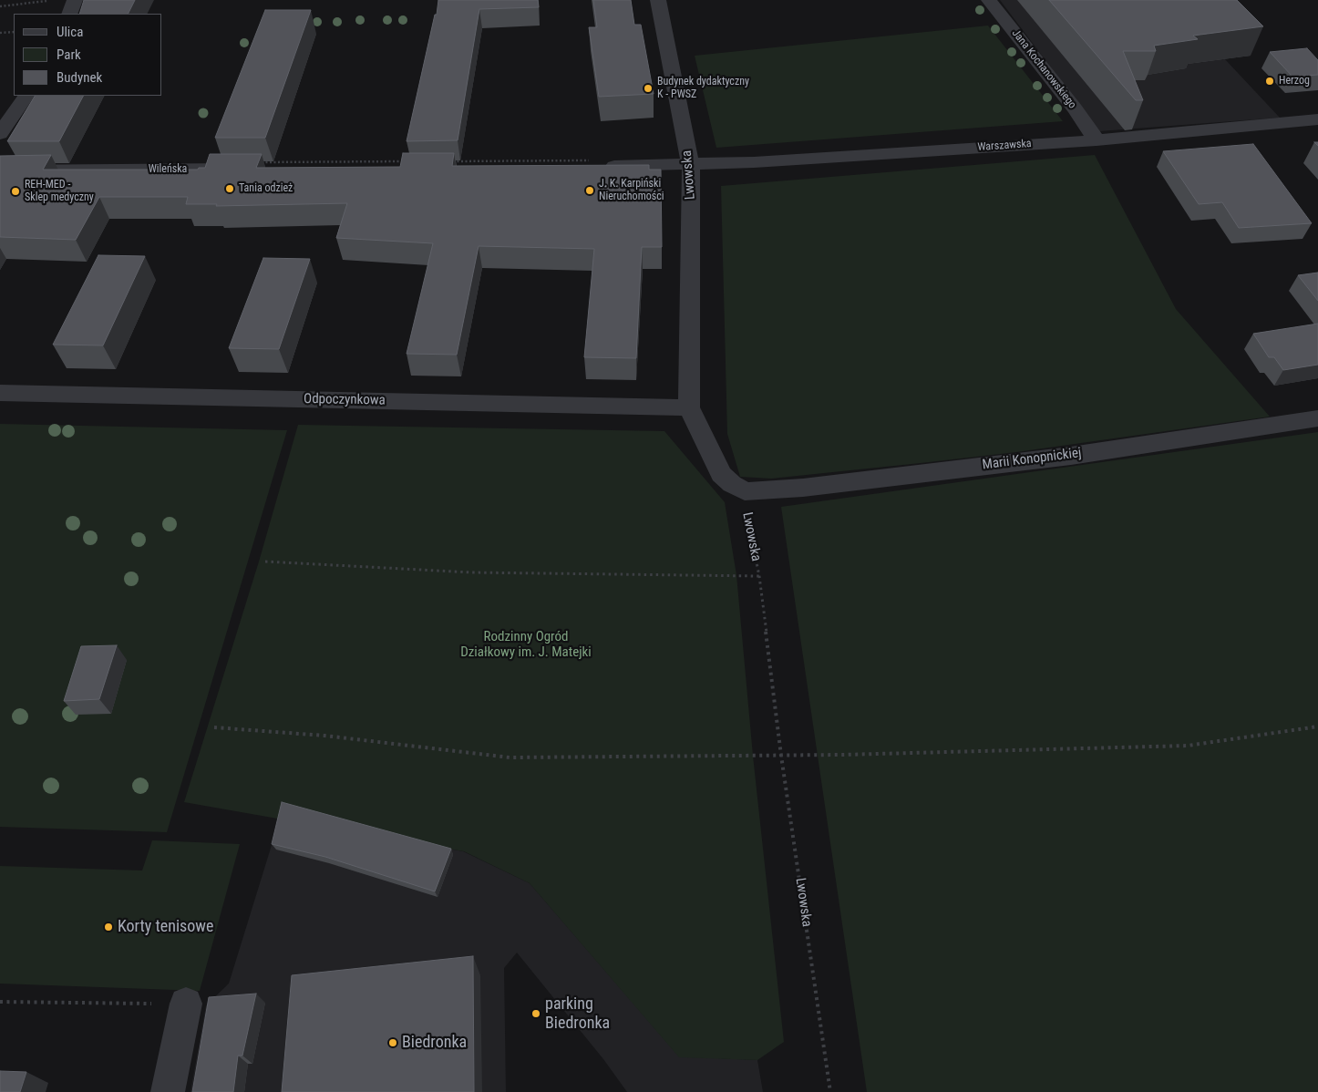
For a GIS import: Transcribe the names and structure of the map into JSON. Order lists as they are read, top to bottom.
{
  "streets": {
    "street": [
      "Jana Kochanowskiego",
      "Warszawska",
      "Wileńska",
      "Lwowska",
      "Odpoczynkowa",
      "Marii Konopnickiej"
    ]
  },
  "crossings": [
    ["Jana Kochanowskiego", "Warszawska"],
    ["Warszawska", "Lwowska"],
    ["Lwowska", "Odpoczynkowa"],
    ["Lwowska", "Marii Konopnickiej"]
  ],
  "parks": ["Rodzinny Ogród Działkowy im. J. Matejki"],
  "places": [
    "Herzog",
    "Budynek dydaktyczny K - PWSZ",
    "Tania odzież",
    "J. K. Karpiński Nieruchomości",
    "REH-MED - Sklep medyczny",
    "Korty tenisowe",
    "parking Biedronka",
    "Biedronka"
  ],
  "legend": ["Ulica", "Park", "Budynek"]
}
